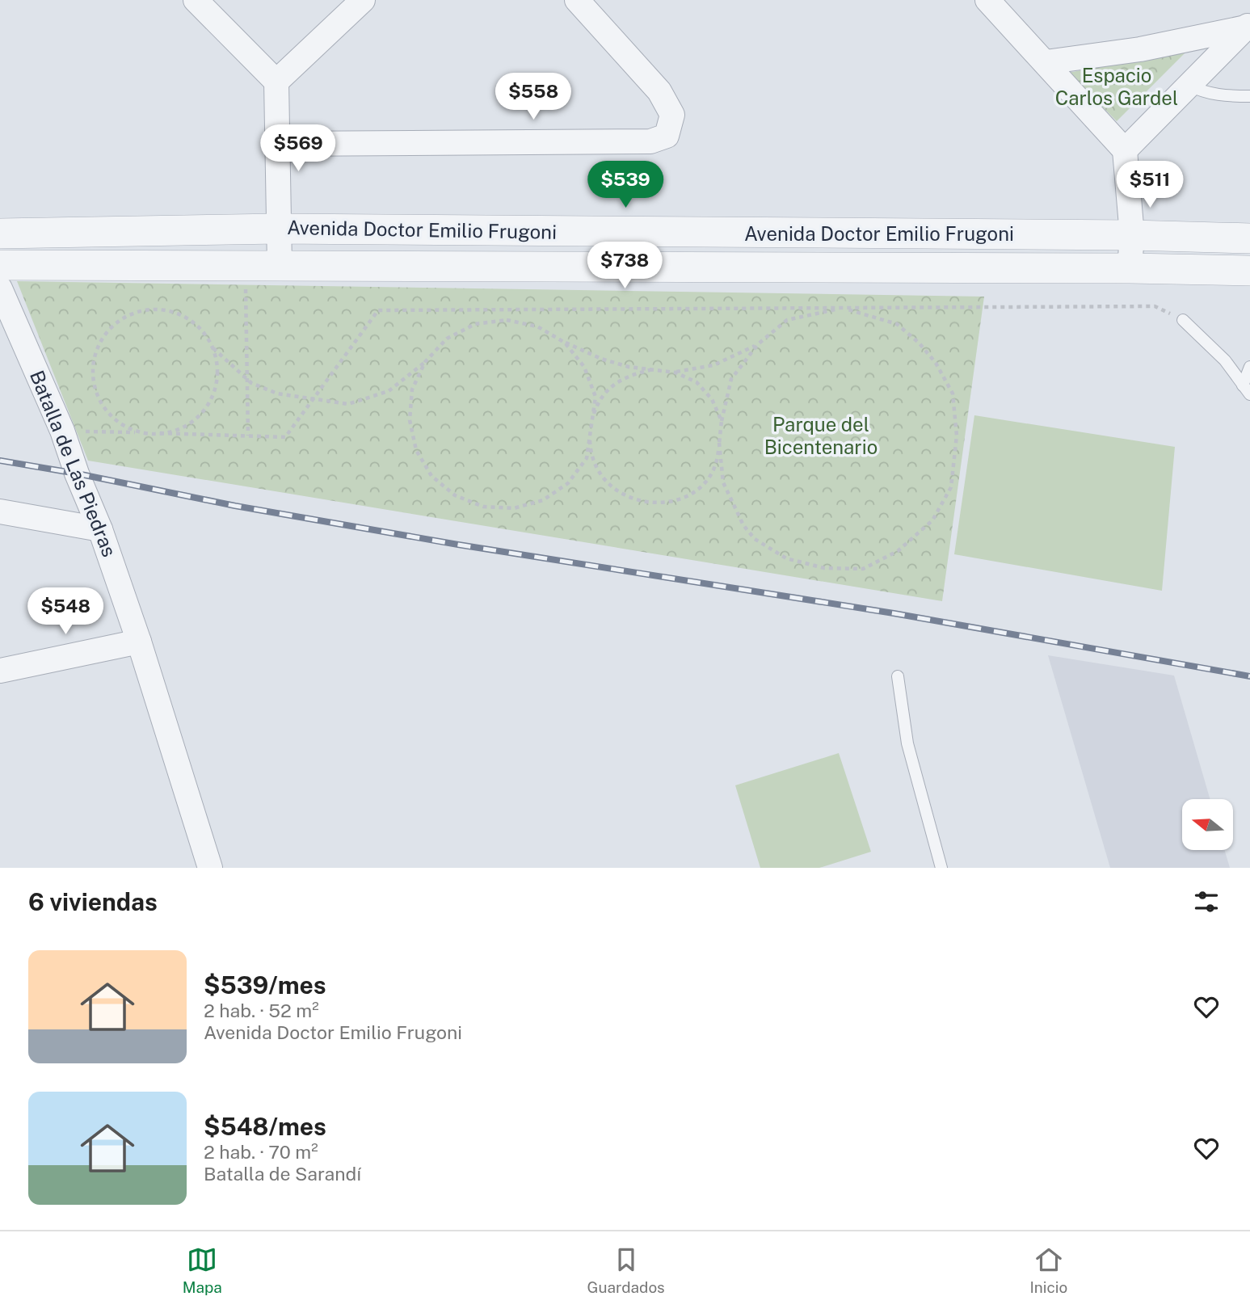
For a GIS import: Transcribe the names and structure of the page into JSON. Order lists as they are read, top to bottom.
{
  "streets": {
    "street": ["Avenida Doctor Emilio Frugoni", "Batalla de Las Piedras"]
  },
  "parks": ["Espacio Carlos Gardel", "Parque del Bicentenario"],
  "north": "left",
  "page": {
    "price": [
      "$558",
      "$569",
      "$539",
      "$511",
      "$738",
      "$548"
    ],
    "heading": "6 viviendas",
    "list": [
      {
        "name": "$539/mes",
        "note": "2 hab. · 52 m² · Avenida Doctor Emilio Frugoni"
      },
      {
        "name": "$548/mes",
        "note": "2 hab. · 70 m² · Batalla de Sarandí"
      }
    ],
    "tabs": ["Mapa", "Guardados", "Inicio"]
  }
}
